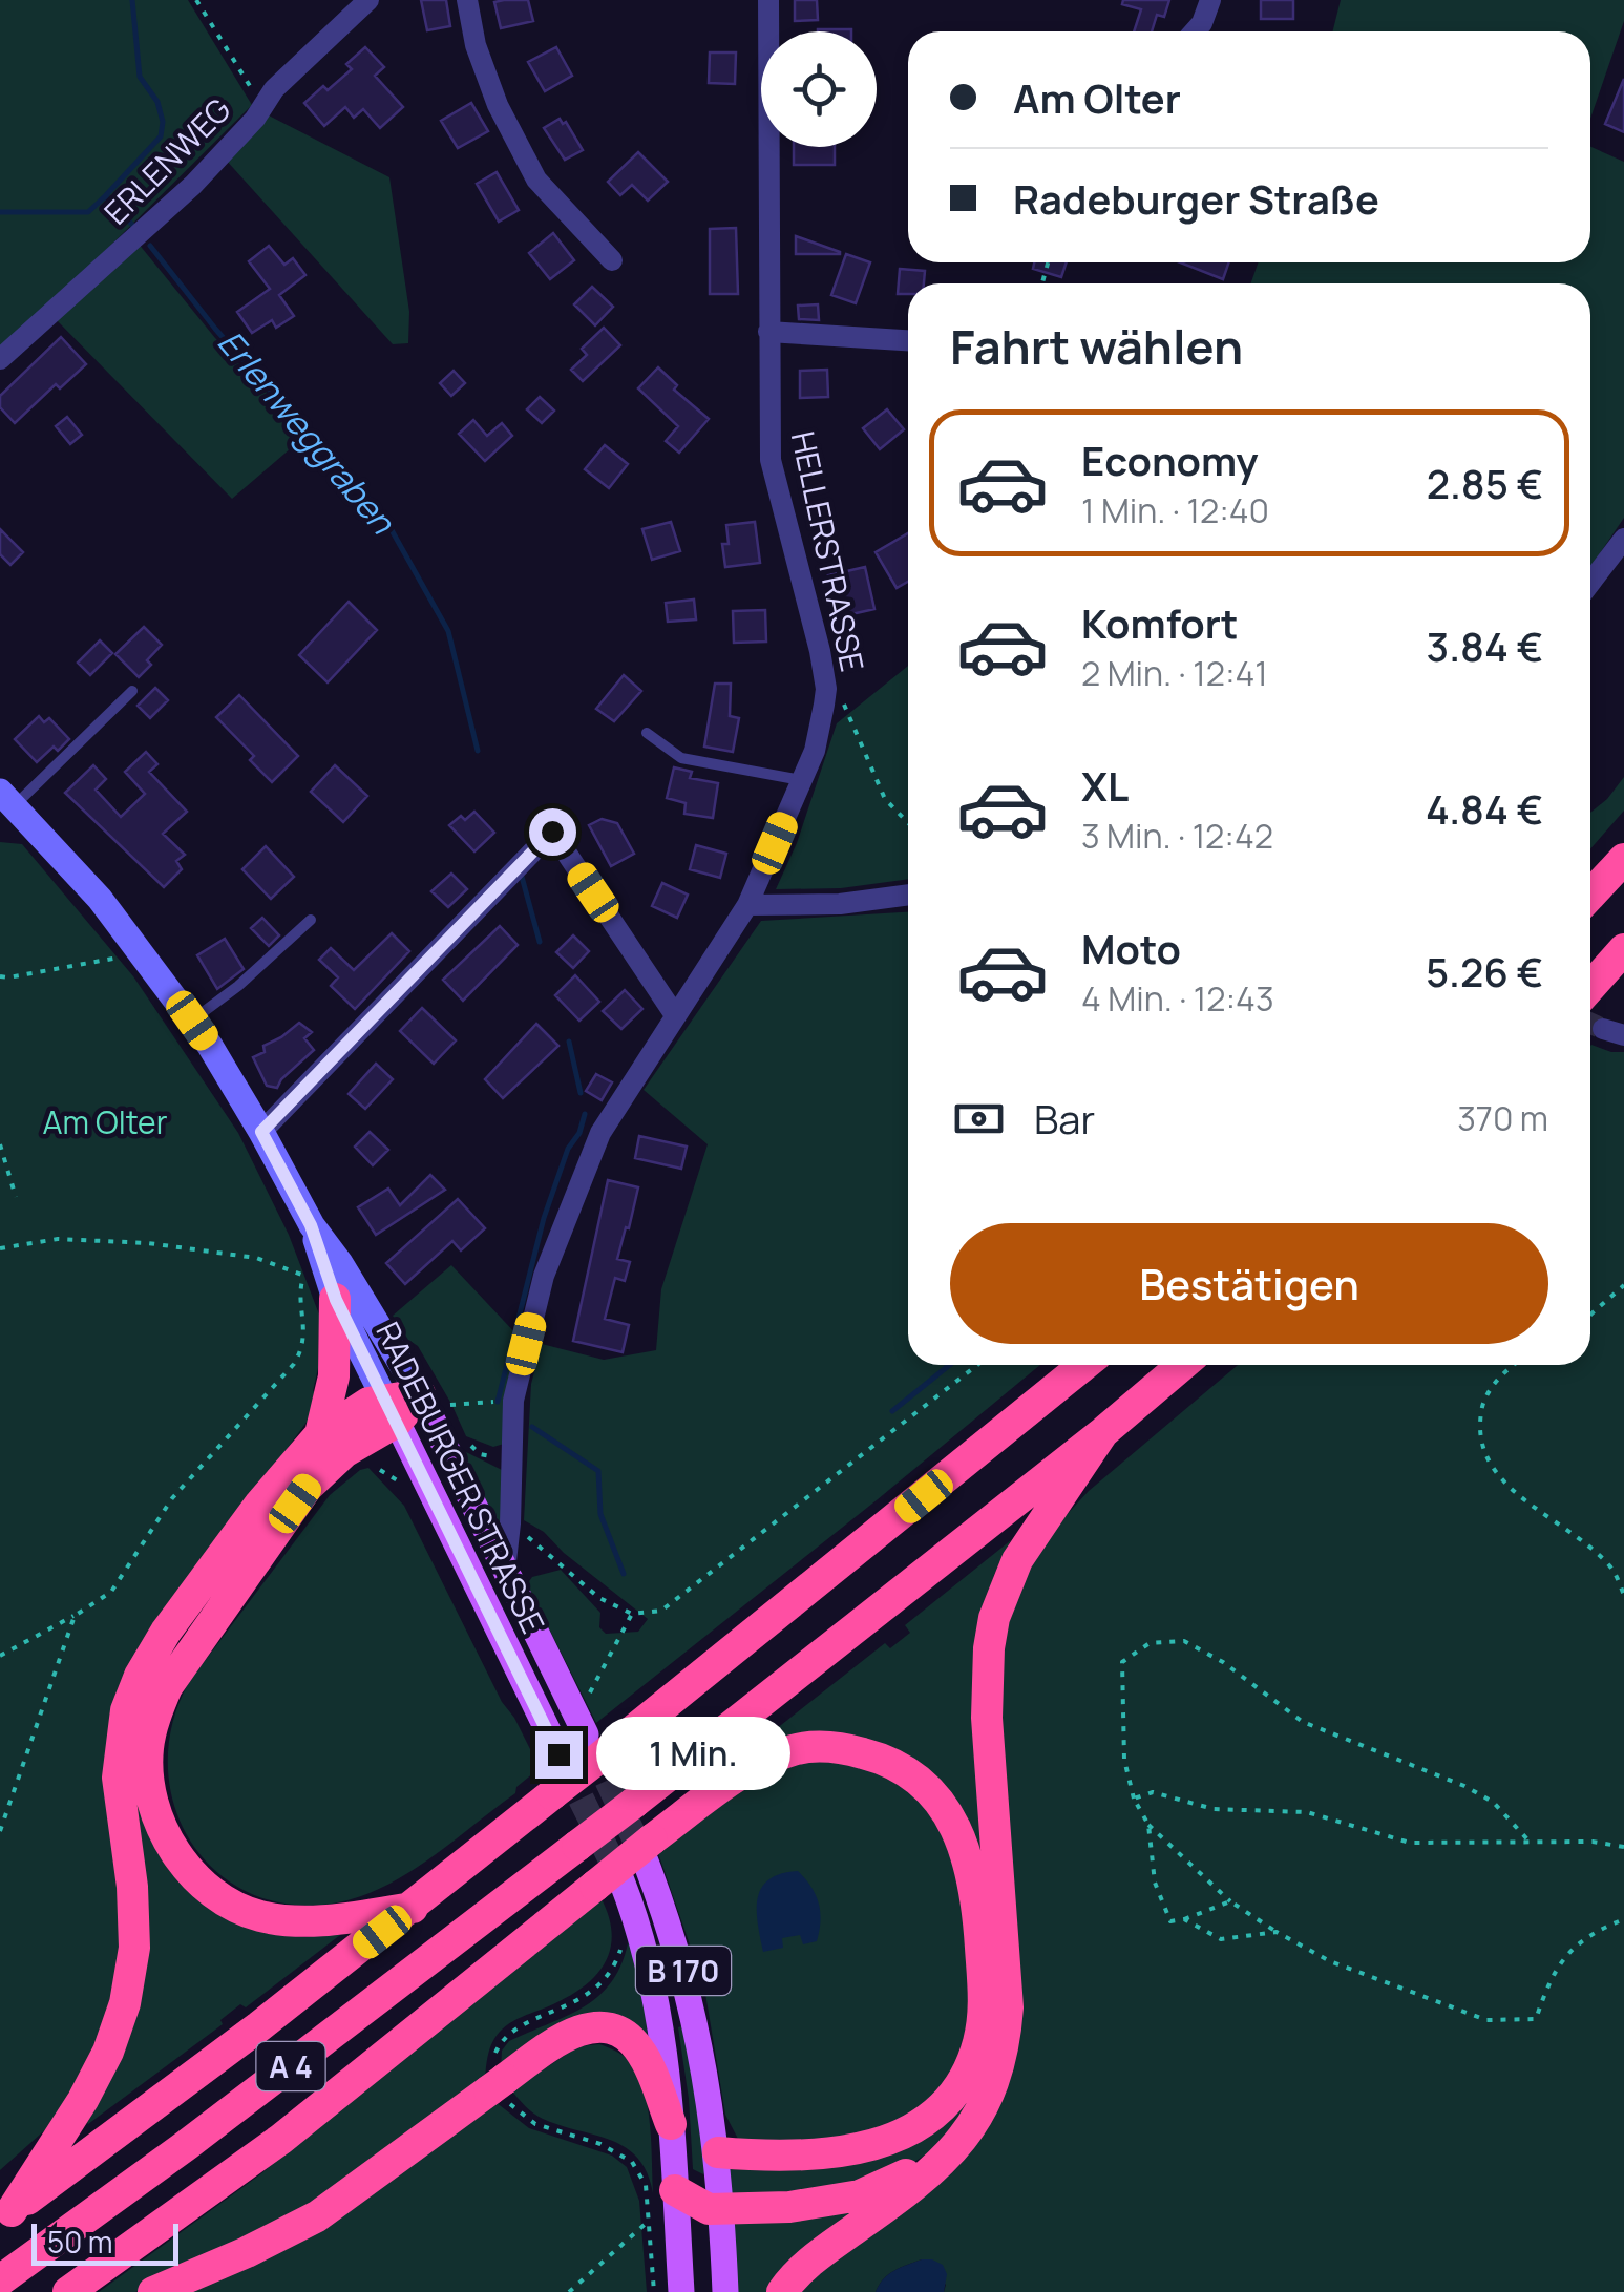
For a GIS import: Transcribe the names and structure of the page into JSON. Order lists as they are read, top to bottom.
{
  "streets": {
    "highway": ["A 4"],
    "main road": ["RADEBURGER STRASSE", "B 170"],
    "street": ["ERLENWEG", "HELLERSTRASSE"]
  },
  "crossings": [
    ["HELLERSTRASSE", "RADEBURGER STRASSE"],
    ["RADEBURGER STRASSE", "A 4"]
  ],
  "water": ["Erlenweggraben"],
  "parks": ["Am Olter"],
  "scale_bar": "50 m",
  "page": {
    "banner": ["Am Olter", "Radeburger Straße"],
    "heading": "Fahrt wählen",
    "list": [
      {
        "name": "Economy",
        "note": "1 Min. · 12:40",
        "value": "2.85 €"
      },
      {
        "name": "Komfort",
        "note": "2 Min. · 12:41",
        "value": "3.84 €"
      },
      {
        "name": "XL",
        "note": "3 Min. · 12:42",
        "value": "4.84 €"
      },
      {
        "name": "Moto",
        "note": "4 Min. · 12:43",
        "value": "5.26 €"
      }
    ],
    "pay": ["Bar", "370 m"],
    "buttons": "Bestätigen",
    "bubble": "1 Min.",
    "scale": "50 m"
  }
}
